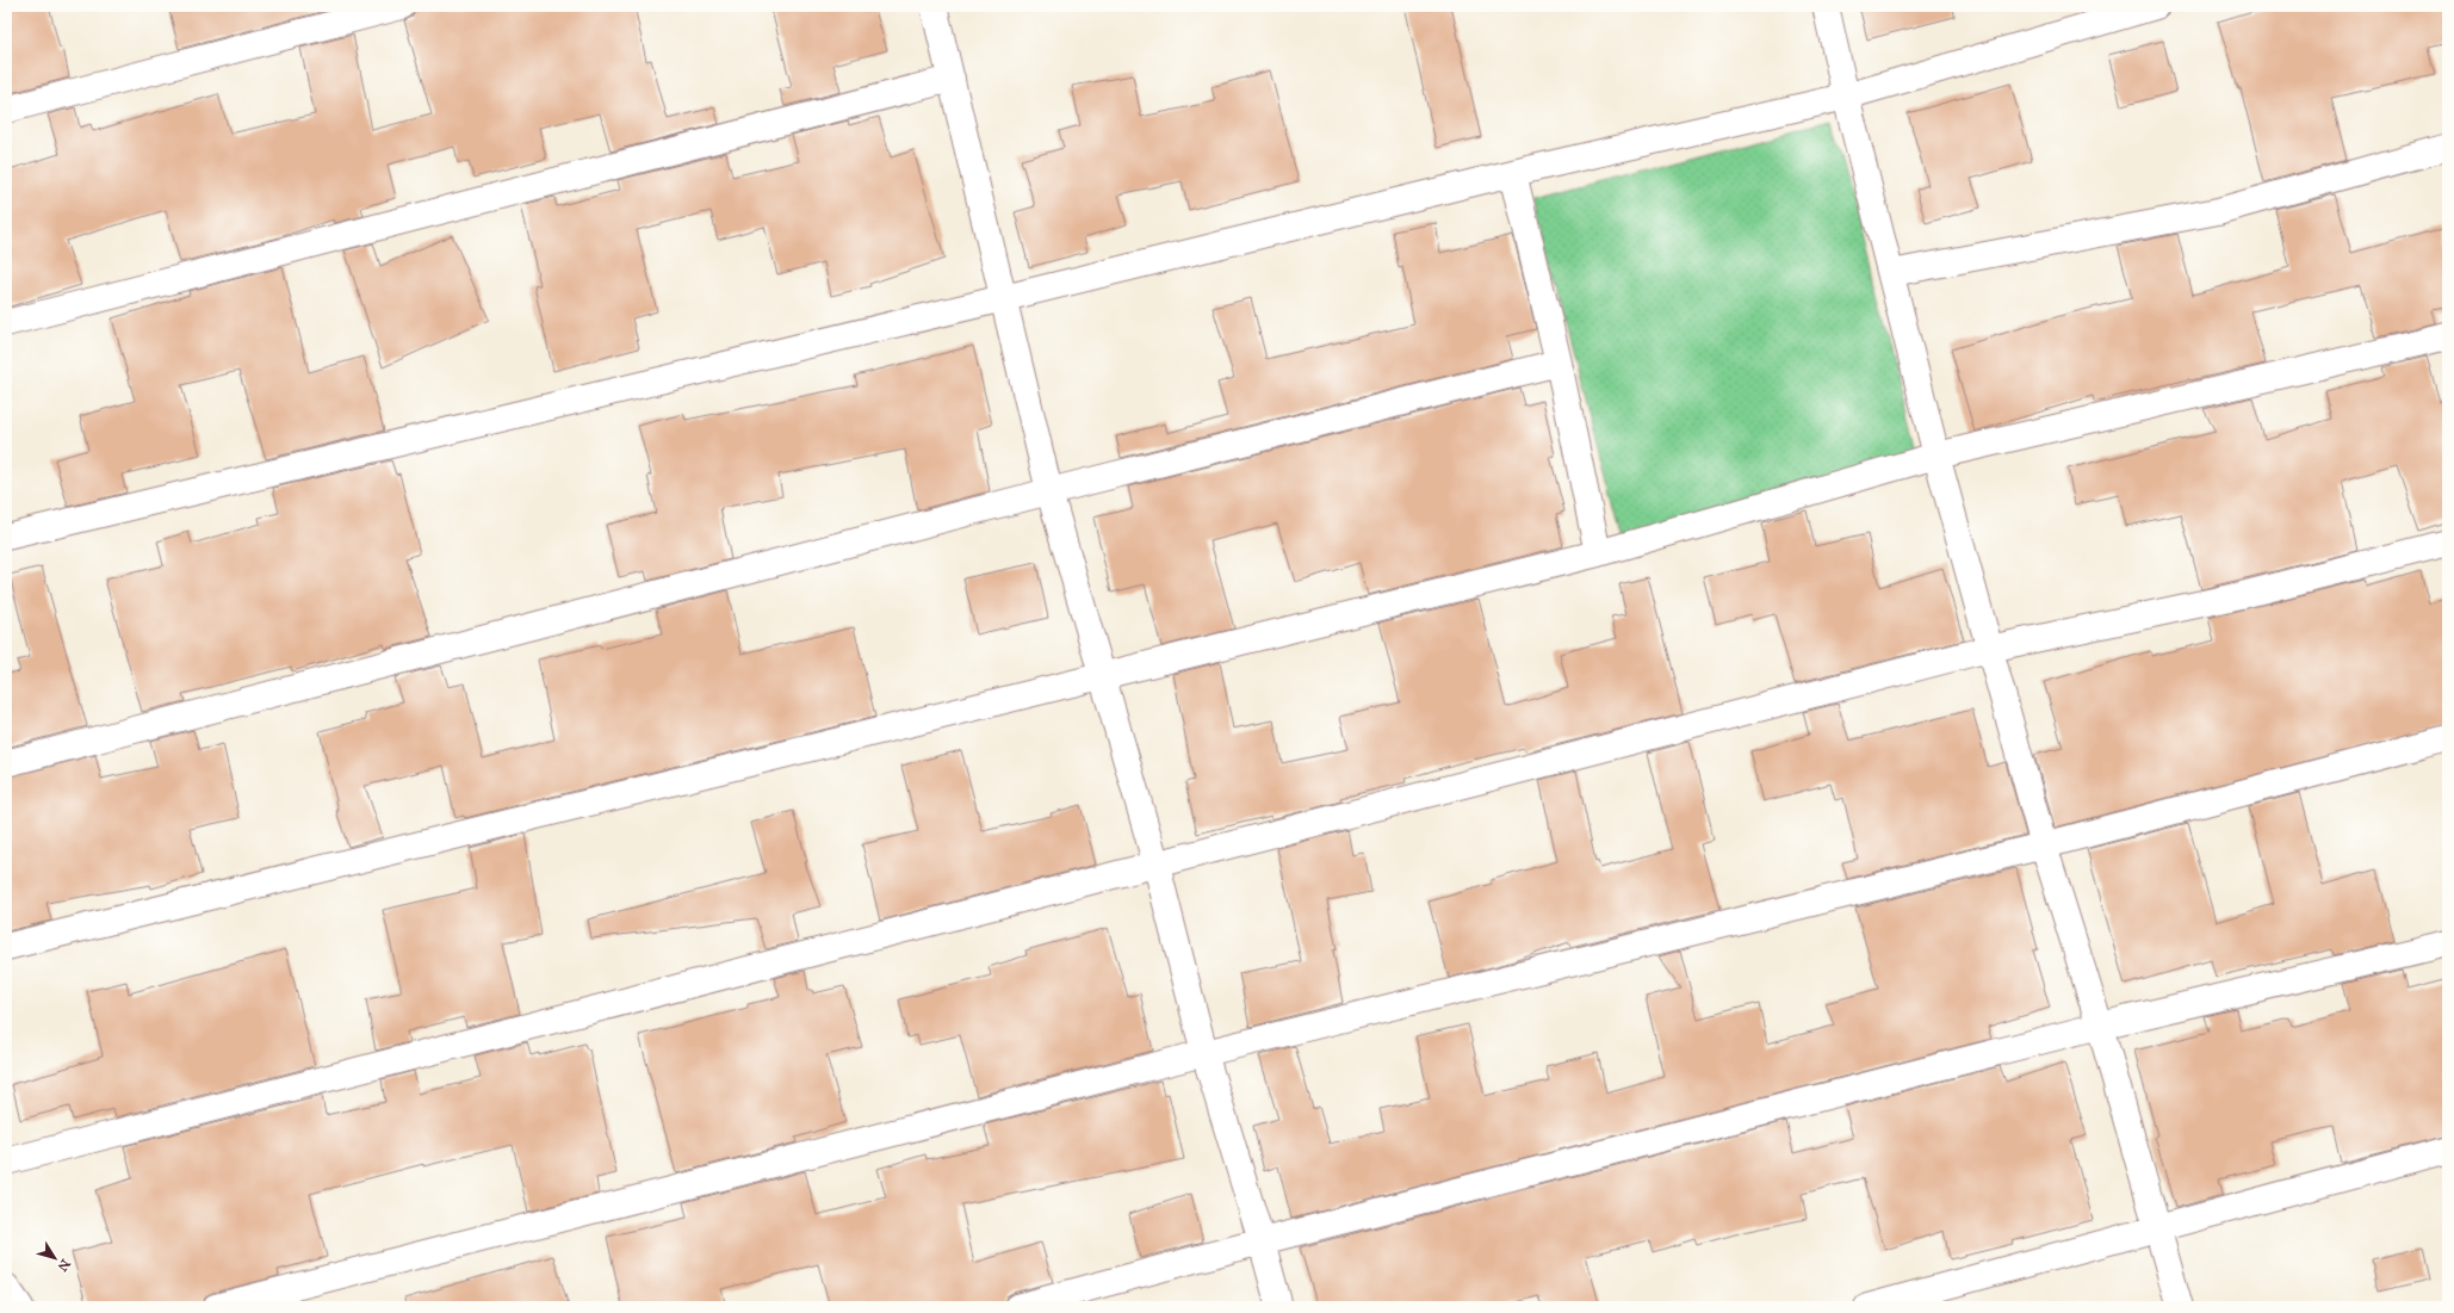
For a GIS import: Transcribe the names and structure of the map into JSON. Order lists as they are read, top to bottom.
{
  "north": "bottom right"
}
